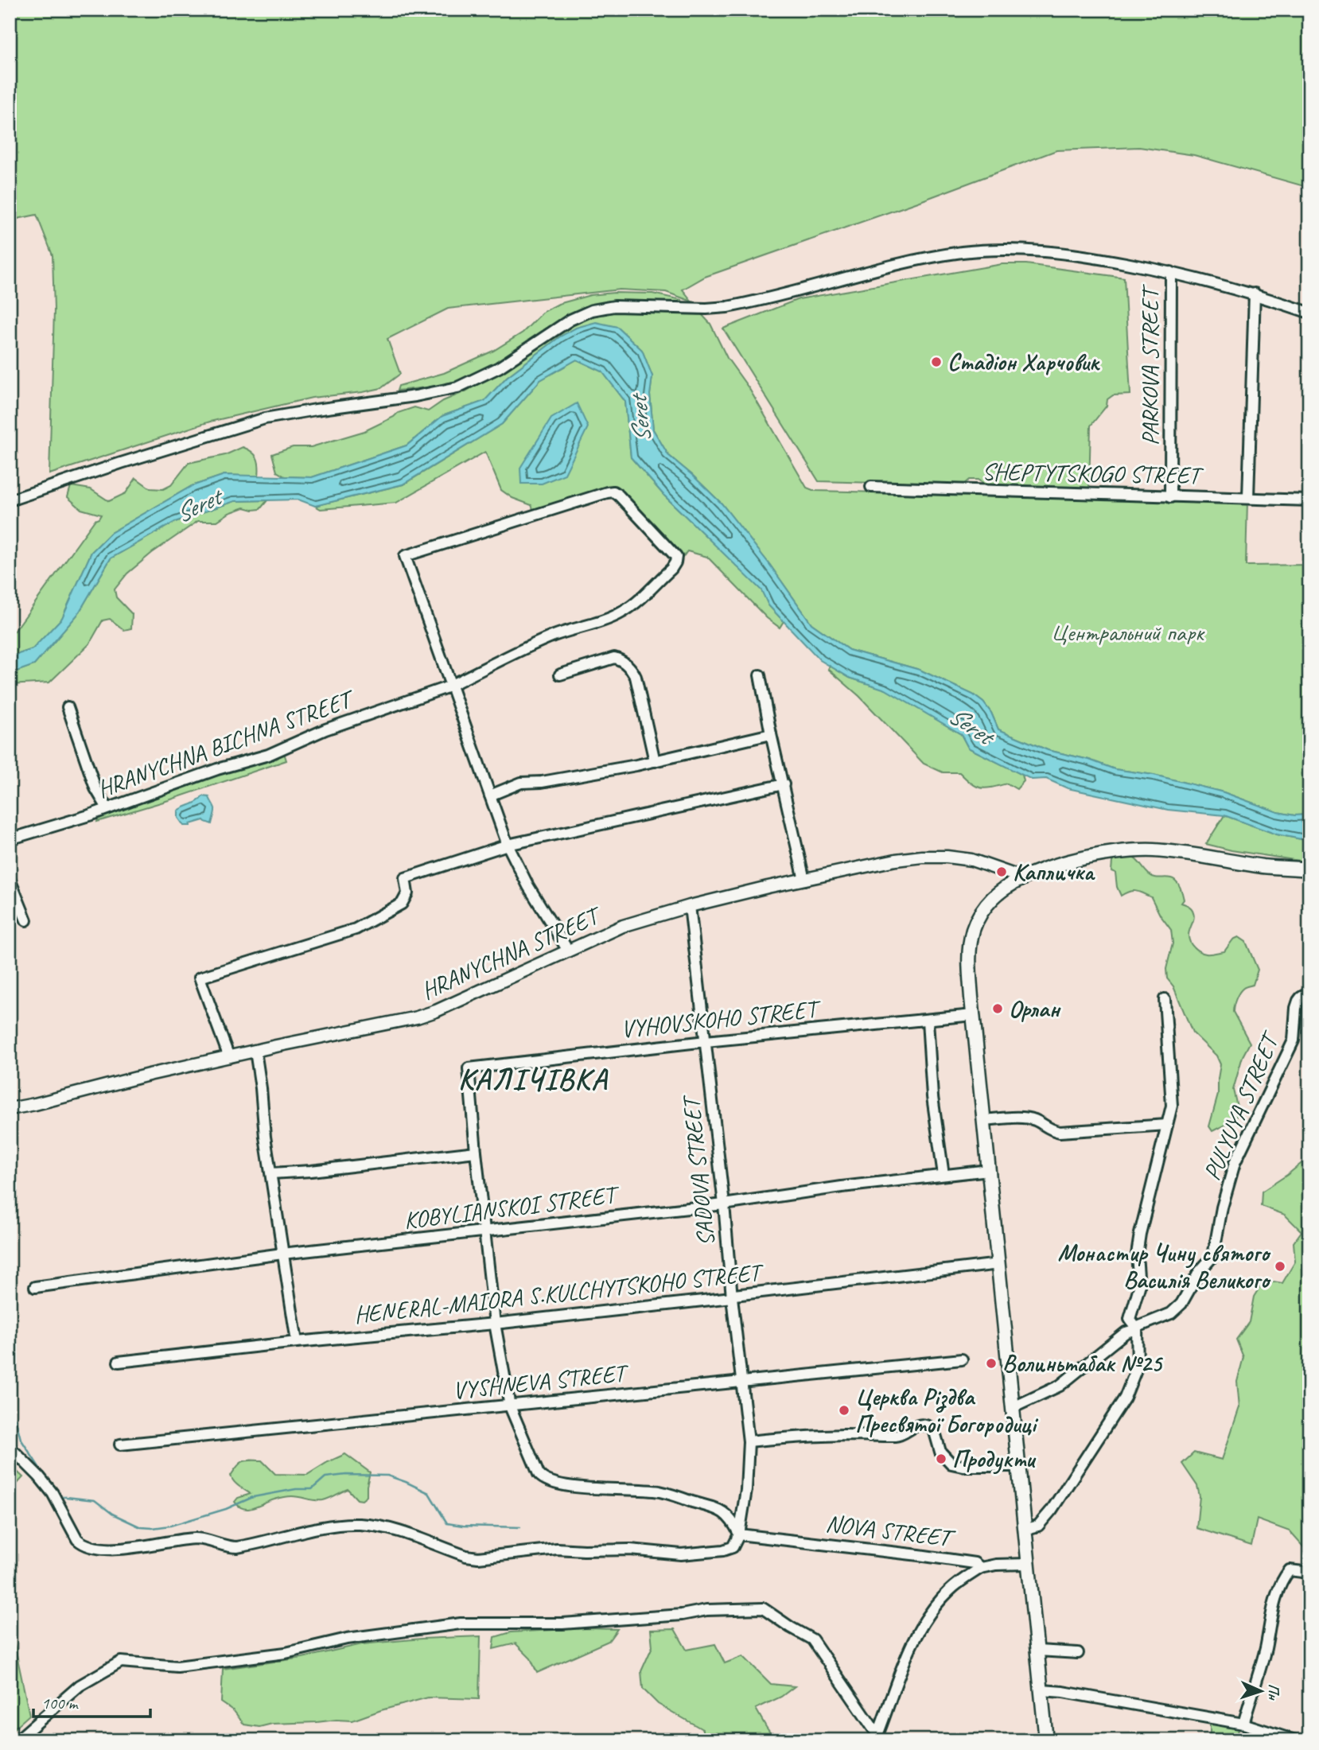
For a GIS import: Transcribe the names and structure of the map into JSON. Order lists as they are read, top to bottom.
{
  "streets": {
    "street": [
      "PARKOVA STREET",
      "SHEPTYTSKOGO STREET",
      "HRANYCHNA BICHNA STREET",
      "HRANYCHNA STREET",
      "VYHOVSKOHO STREET",
      "PULYUYA STREET",
      "SADOVA STREET",
      "KOBYLIANSKOI STREET",
      "HENERAL-MAIORA S.KULCHYTSKOHO STREET",
      "VYSHNEVA STREET",
      "NOVA STREET"
    ]
  },
  "crossings": [
    ["PARKOVA STREET", "SHEPTYTSKOGO STREET"],
    ["HRANYCHNA STREET", "SADOVA STREET"],
    ["VYHOVSKOHO STREET", "SADOVA STREET"],
    ["SADOVA STREET", "KOBYLIANSKOI STREET"],
    ["SADOVA STREET", "HENERAL-MAIORA S.KULCHYTSKOHO STREET"],
    ["SADOVA STREET", "VYSHNEVA STREET"],
    ["SADOVA STREET", "NOVA STREET"]
  ],
  "districts": ["КАЛІЧІВКА"],
  "water": ["Seret"],
  "parks": ["Центральний парк"],
  "places": [
    "Стадіон Харчовик",
    "Капличка",
    "Орлан",
    "Монастир Чину святого Василія Великого",
    "Волиньтабак №25",
    "Церква Різдва Пресвятої Богородиці",
    "Продукти"
  ],
  "scale_bar": "100 m",
  "north": "right"
}
